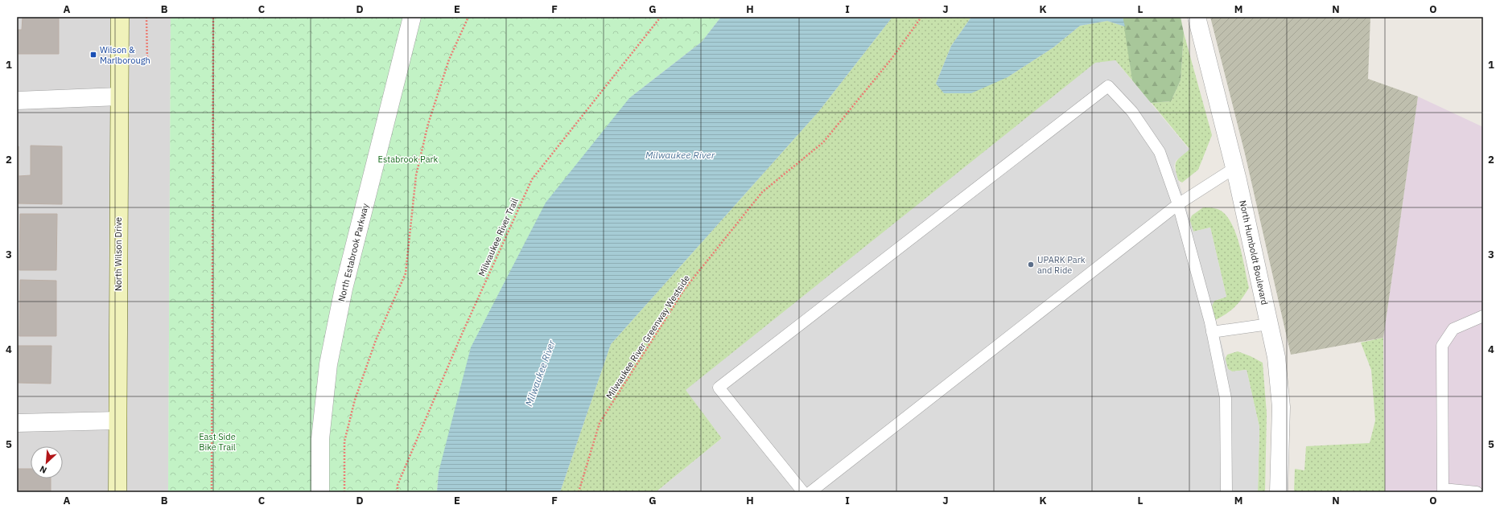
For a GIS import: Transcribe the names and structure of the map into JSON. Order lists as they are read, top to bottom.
{
  "streets": {
    "street": ["North Estabrook Parkway", "North Humboldt Boulevard", "North Wilson Drive"],
    "path": ["Milwaukee River Trail", "Milwaukee River Greenway Westside"]
  },
  "water": ["Milwaukee River"],
  "parks": ["Estabrook Park", "East Side Bike Trail"],
  "places": {
    "transit": ["Wilson & Marlborough"],
    "other": ["UPARK Park and Ride"]
  },
  "north": "bottom left",
  "grid": {
    "columns": [
      "A",
      "B",
      "C",
      "D",
      "E",
      "F",
      "G",
      "H",
      "I",
      "J",
      "K",
      "L",
      "M",
      "N",
      "O"
    ],
    "rows": [
      "1",
      "2",
      "3",
      "4",
      "5"
    ]
  }
}
